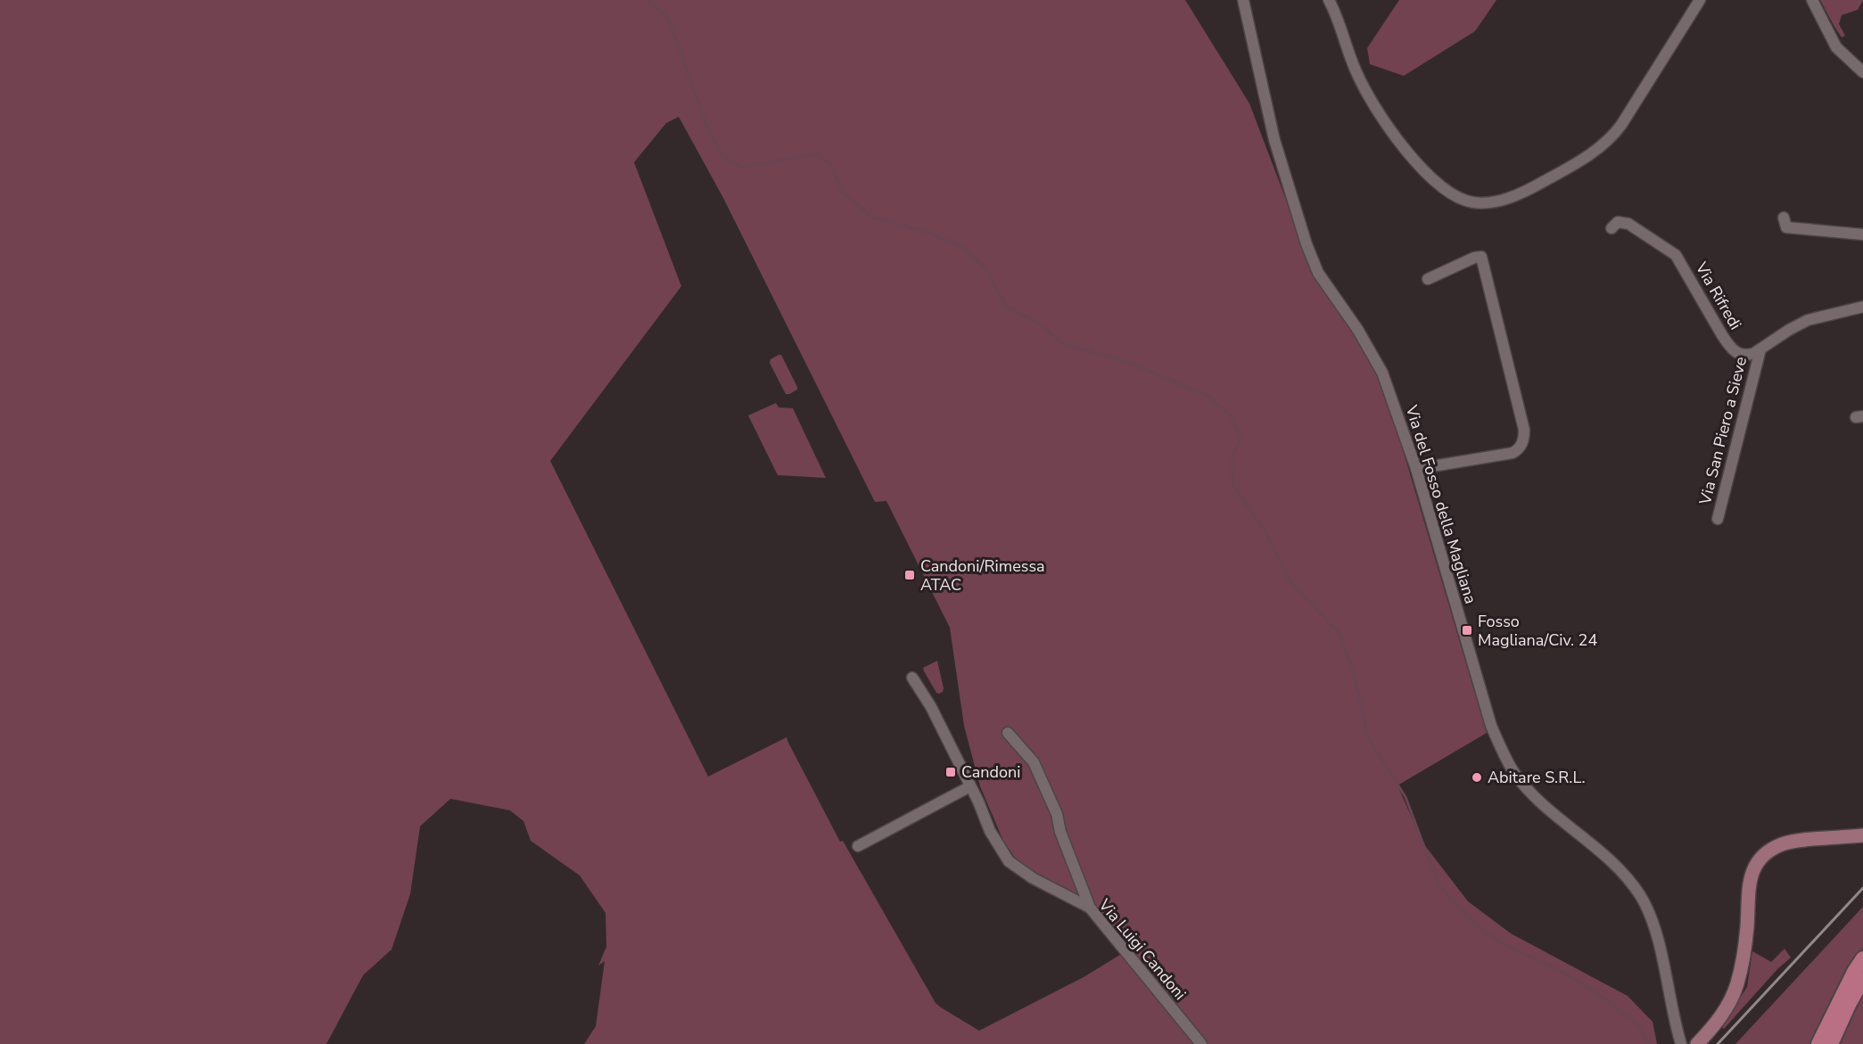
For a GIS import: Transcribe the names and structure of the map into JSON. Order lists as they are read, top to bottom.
{
  "streets": {
    "street": [
      "Via Rifredi",
      "Via San Piero a Sieve",
      "Via del Fosso della Magliana",
      "Via Luigi Candoni"
    ]
  },
  "crossings": [
    ["Via Rifredi", "Via San Piero a Sieve"]
  ],
  "places": {
    "transit": ["Candoni/Rimessa ATAC", "Fosso Magliana/Civ. 24", "Candoni"],
    "other": ["Abitare S.R.L."]
  }
}
